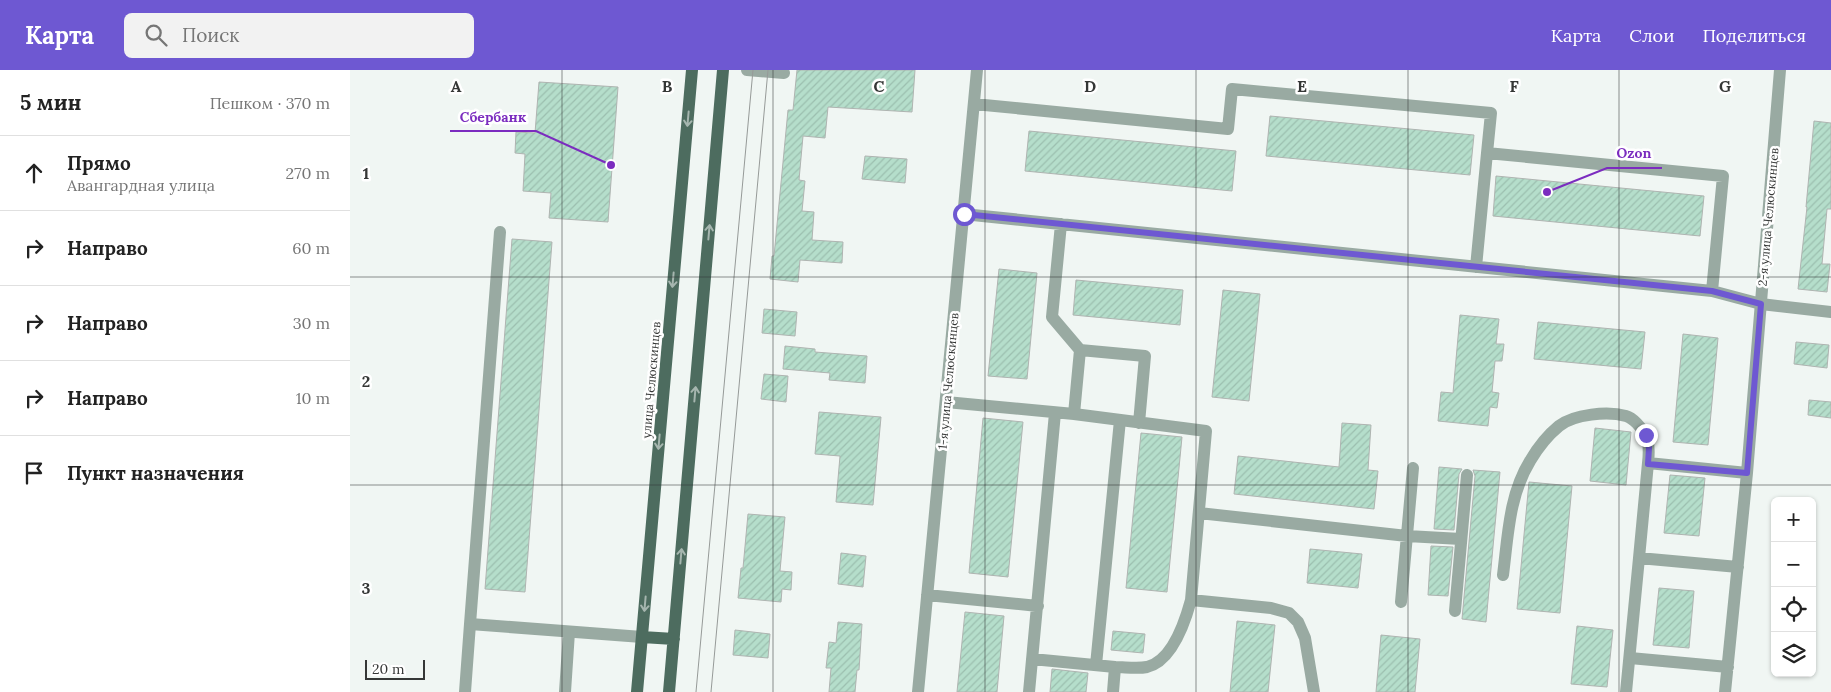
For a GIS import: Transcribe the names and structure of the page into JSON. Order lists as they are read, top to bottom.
{
  "streets": {
    "main road": ["улица Челюскинцев"],
    "street": ["2-я улица Челюскинцев", "1-я улица Челюскинцев"]
  },
  "places": ["Сбербанк", "Ozon"],
  "scale_bar": "20 m",
  "page": {
    "header": "Карта",
    "search": "Поиск",
    "nav": ["Карта", "Слои", "Поделиться"],
    "heading": ["5 мин", "Пешком · 370 m"],
    "list": [
      ["Прямо", "Авангардная улица", "270 m"],
      ["Направо", "60 m"],
      ["Направо", "30 m"],
      ["Направо", "10 m"],
      "Пункт назначения"
    ],
    "map_buttons": ["+", "−"],
    "scale": "20 m"
  },
  "grid": {
    "columns": [
      "A",
      "B",
      "C",
      "D",
      "E",
      "F",
      "G"
    ],
    "rows": ["1", "2", "3"]
  }
}
